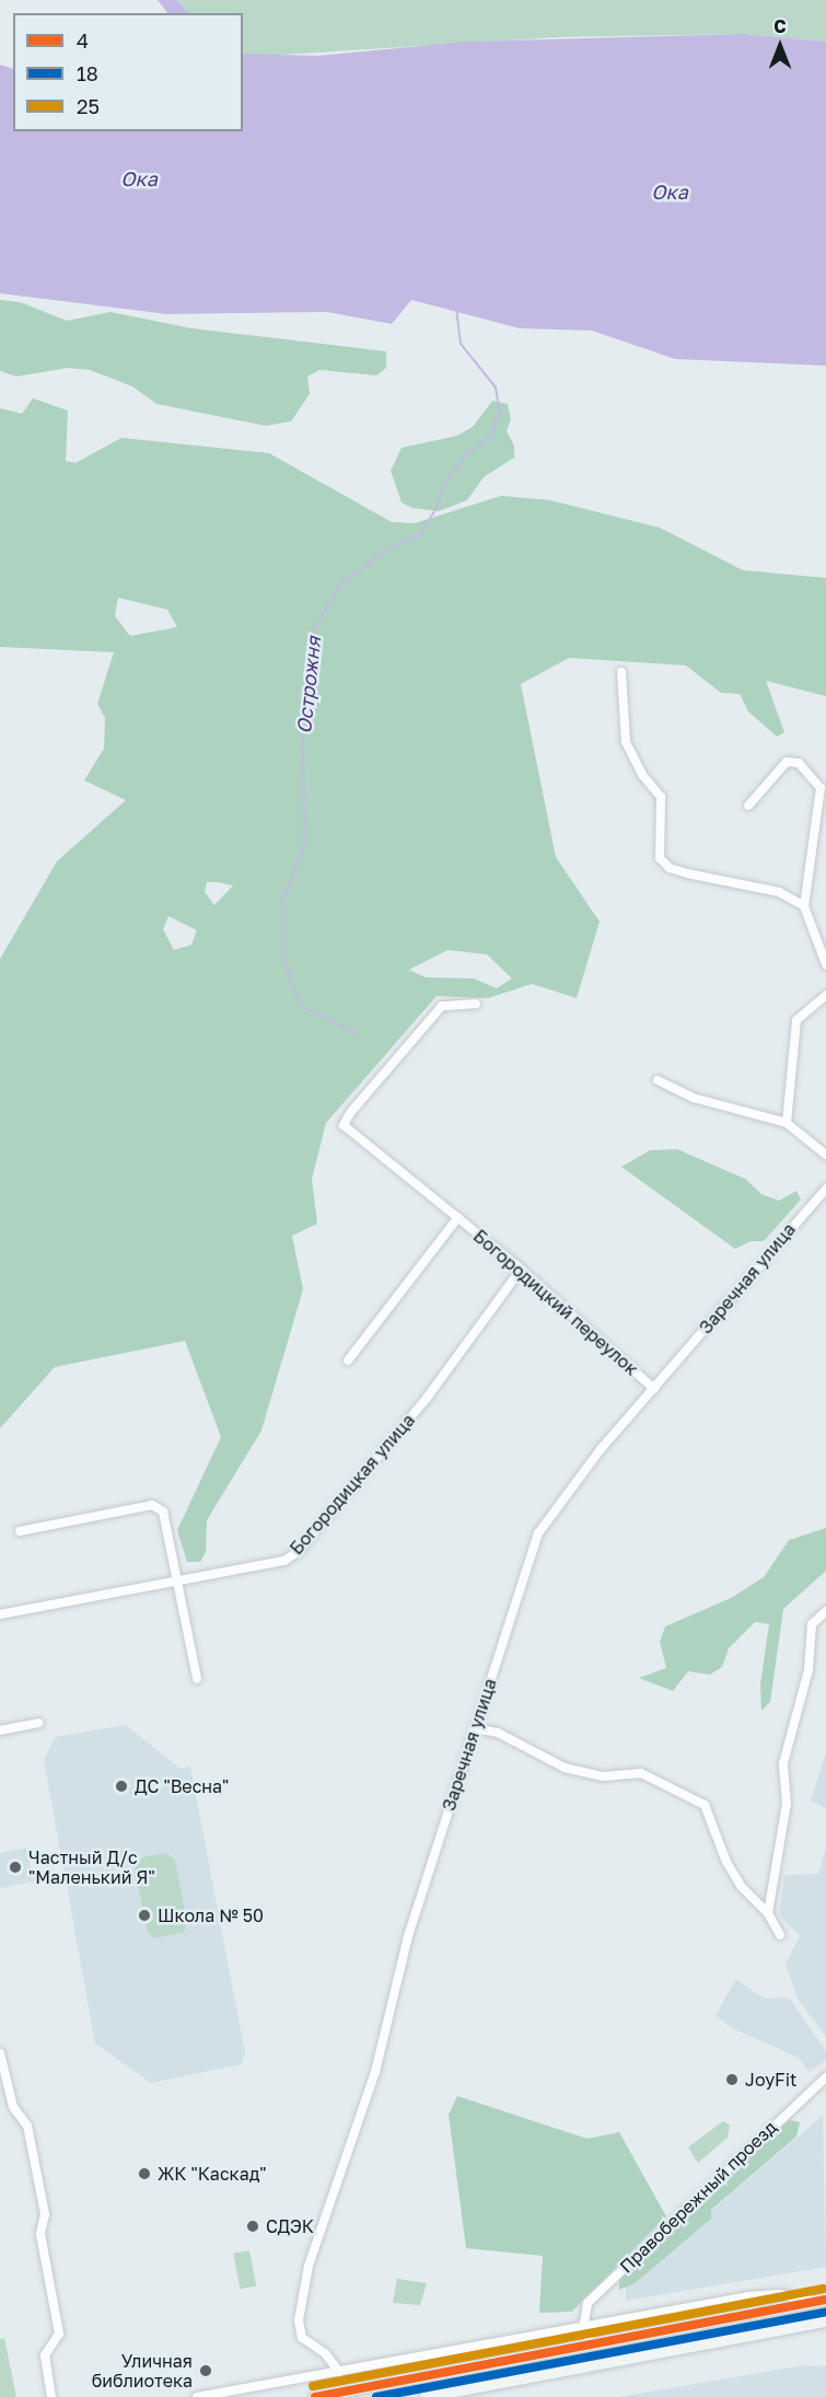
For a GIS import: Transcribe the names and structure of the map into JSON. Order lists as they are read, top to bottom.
{
  "streets": {
    "street": [
      "Заречная улица",
      "Богородицкий переулок",
      "Богородицкая улица",
      "Правобережный проезд"
    ]
  },
  "crossings": [
    ["Заречная улица", "Богородицкий переулок"],
    ["Богородицкий переулок", "Богородицкая улица"]
  ],
  "water": ["Ока", "Острожня"],
  "places": [
    "ДС \"Весна\"",
    "Частный Д/с \"Маленький Я\"",
    "Школа № 50",
    "JoyFit",
    "ЖК \"Каскад\"",
    "СДЭК",
    "Уличная библиотека"
  ],
  "lines": ["transit line 25", "transit line 4", "transit line 18"],
  "legend": ["4", "18", "25"],
  "north": "top"
}
